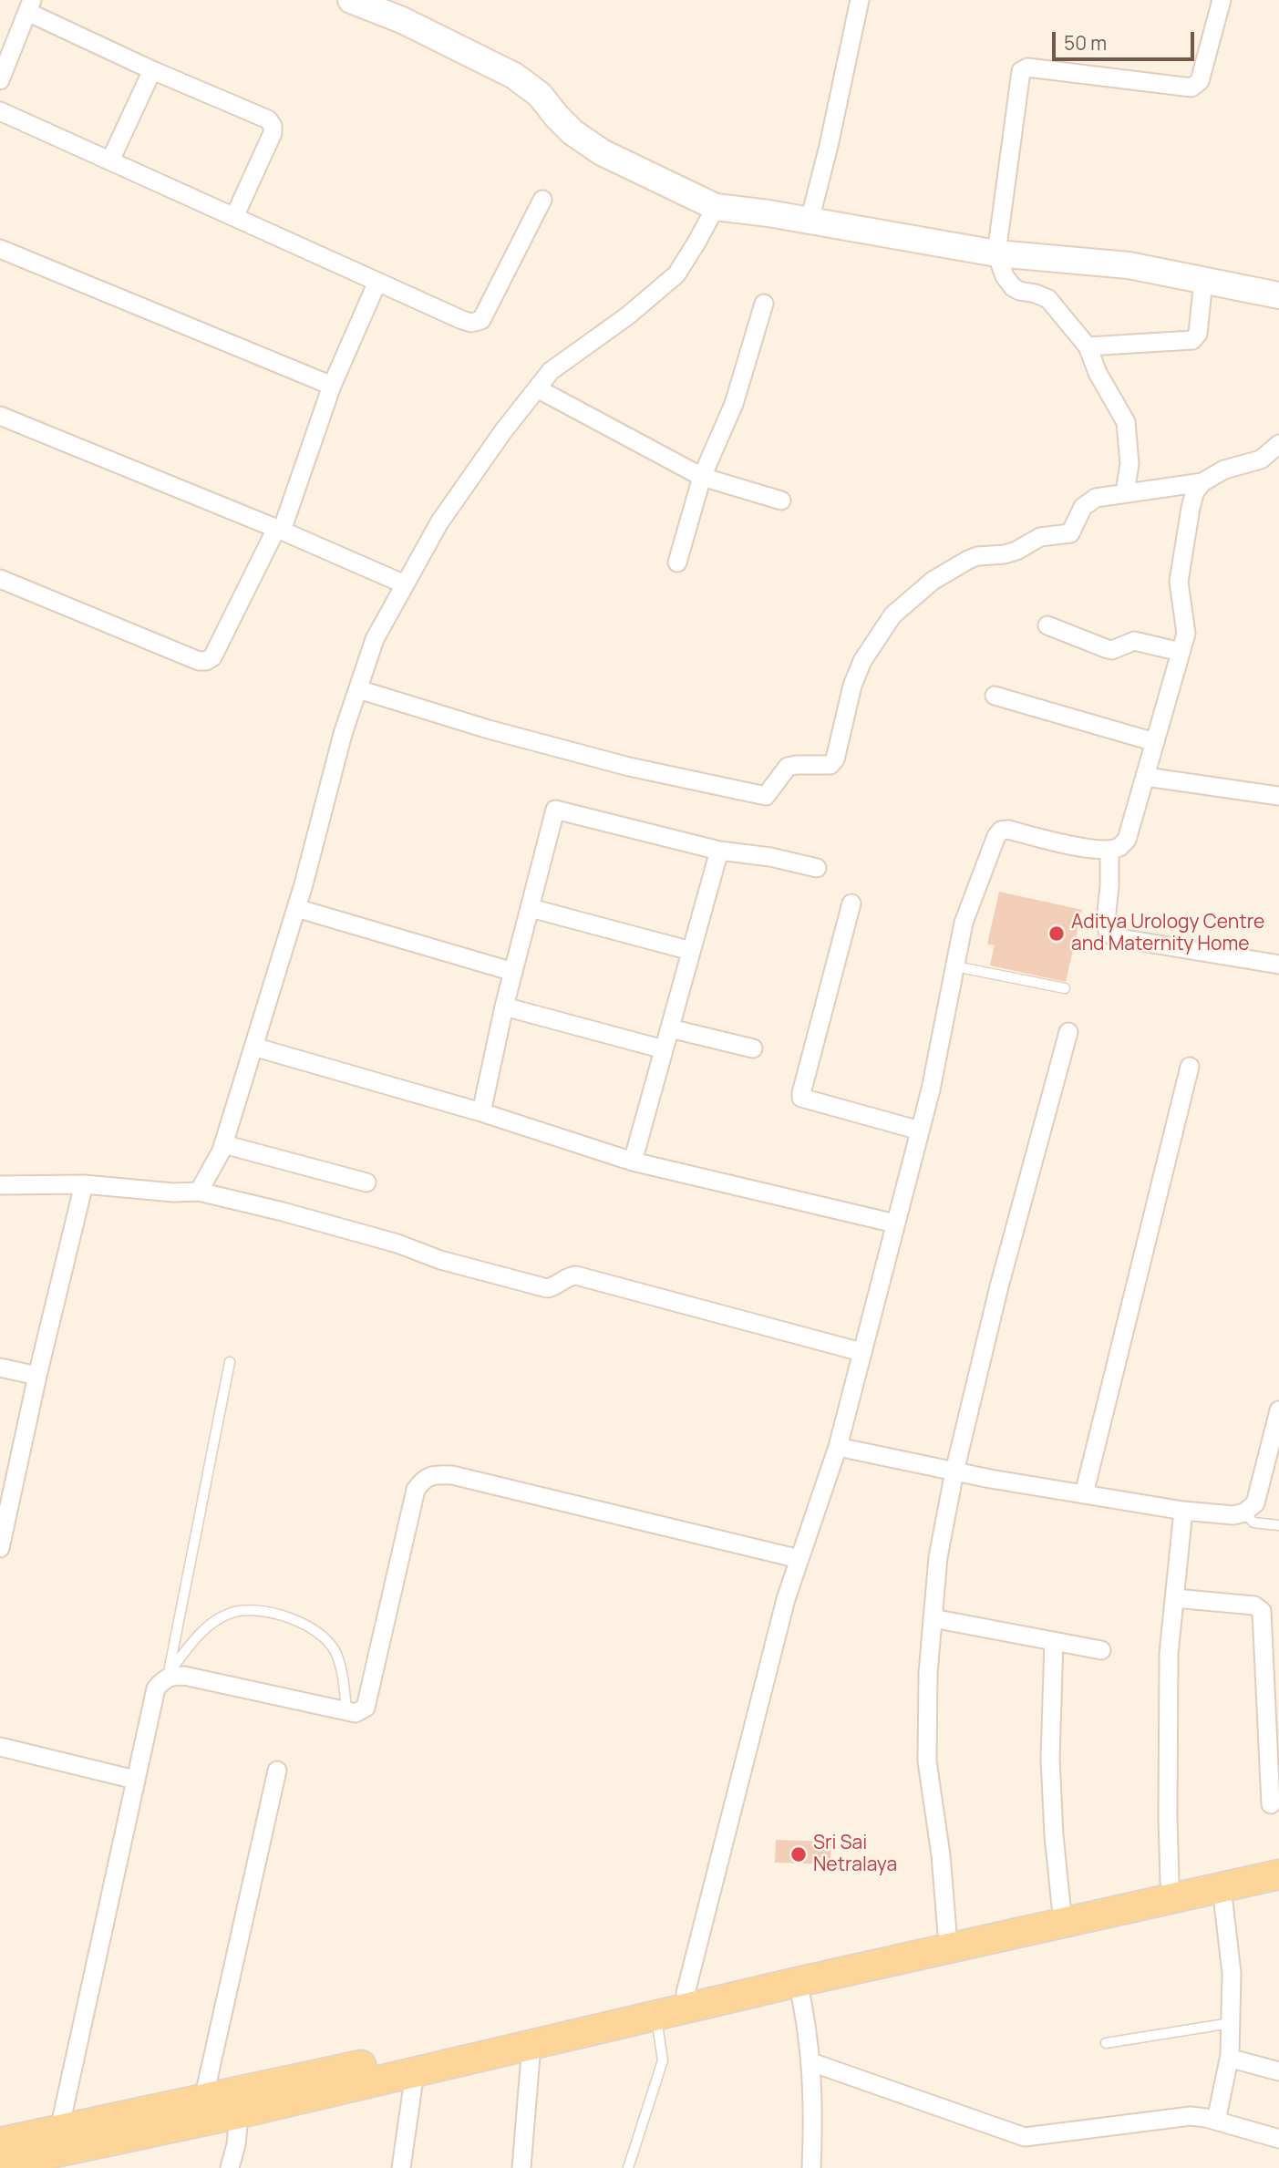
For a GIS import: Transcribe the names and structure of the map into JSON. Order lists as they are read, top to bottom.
{
  "places": ["Aditya Urology Centre and Maternity Home", "Sri Sai Netralaya"],
  "scale_bar": "50 m"
}
